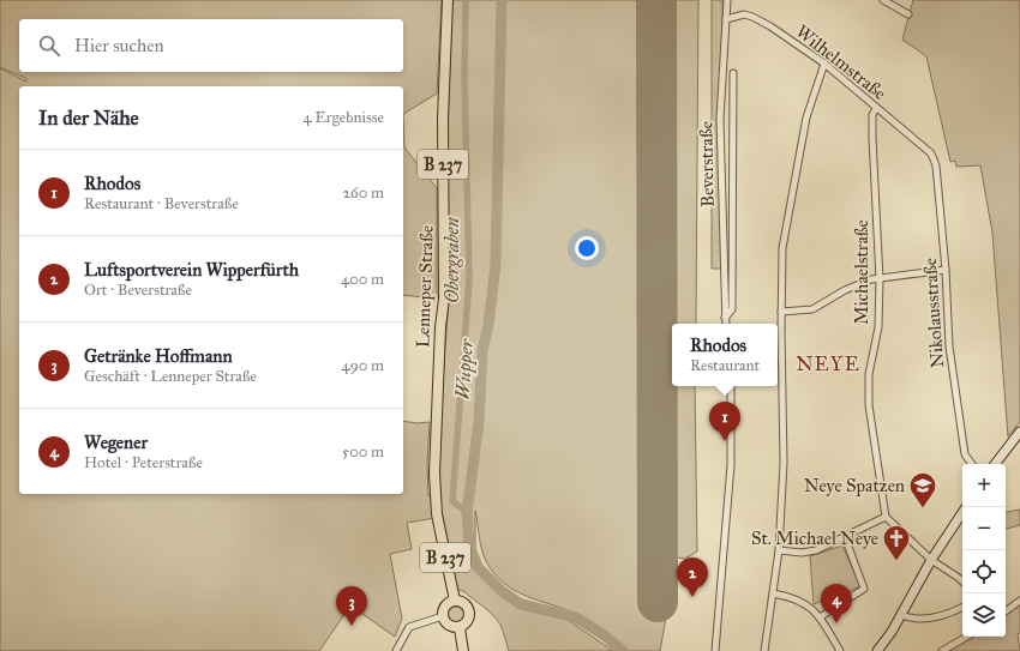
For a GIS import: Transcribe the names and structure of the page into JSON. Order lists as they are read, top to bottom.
{
  "streets": {
    "main road": ["B 237", "Lenneper Straße"],
    "street": [
      "Wilhelmstraße",
      "Beverstraße",
      "Michaelstraße",
      "Nikolausstraße"
    ]
  },
  "crossings": [
    ["Wilhelmstraße", "Beverstraße"],
    ["Wilhelmstraße", "Michaelstraße"],
    ["Wilhelmstraße", "Nikolausstraße"]
  ],
  "districts": ["NEYE"],
  "water": ["Obergraben", "Wupper"],
  "places": {
    "school or university": ["Neye Spatzen"],
    "church": ["St. Michael Neye"]
  },
  "page": {
    "search": "Hier suchen",
    "heading": ["In der Nähe", "4 Ergebnisse"],
    "list": [
      {
        "mark": "1",
        "name": "Rhodos",
        "note": "Restaurant · Beverstraße",
        "value": "260 m"
      },
      {
        "mark": "2",
        "name": "Luftsportverein Wipperfürth",
        "note": "Ort · Beverstraße",
        "value": "400 m"
      },
      {
        "mark": "3",
        "name": "Getränke Hoffmann",
        "note": "Geschäft · Lenneper Straße",
        "value": "490 m"
      },
      {
        "mark": "4",
        "name": "Wegener",
        "note": "Hotel · Peterstraße",
        "value": "500 m"
      }
    ],
    "popup": ["Rhodos", "Restaurant"],
    "pins": [
      "1",
      "2",
      "4",
      "3"
    ],
    "map_buttons": ["+", "−"]
  }
}
